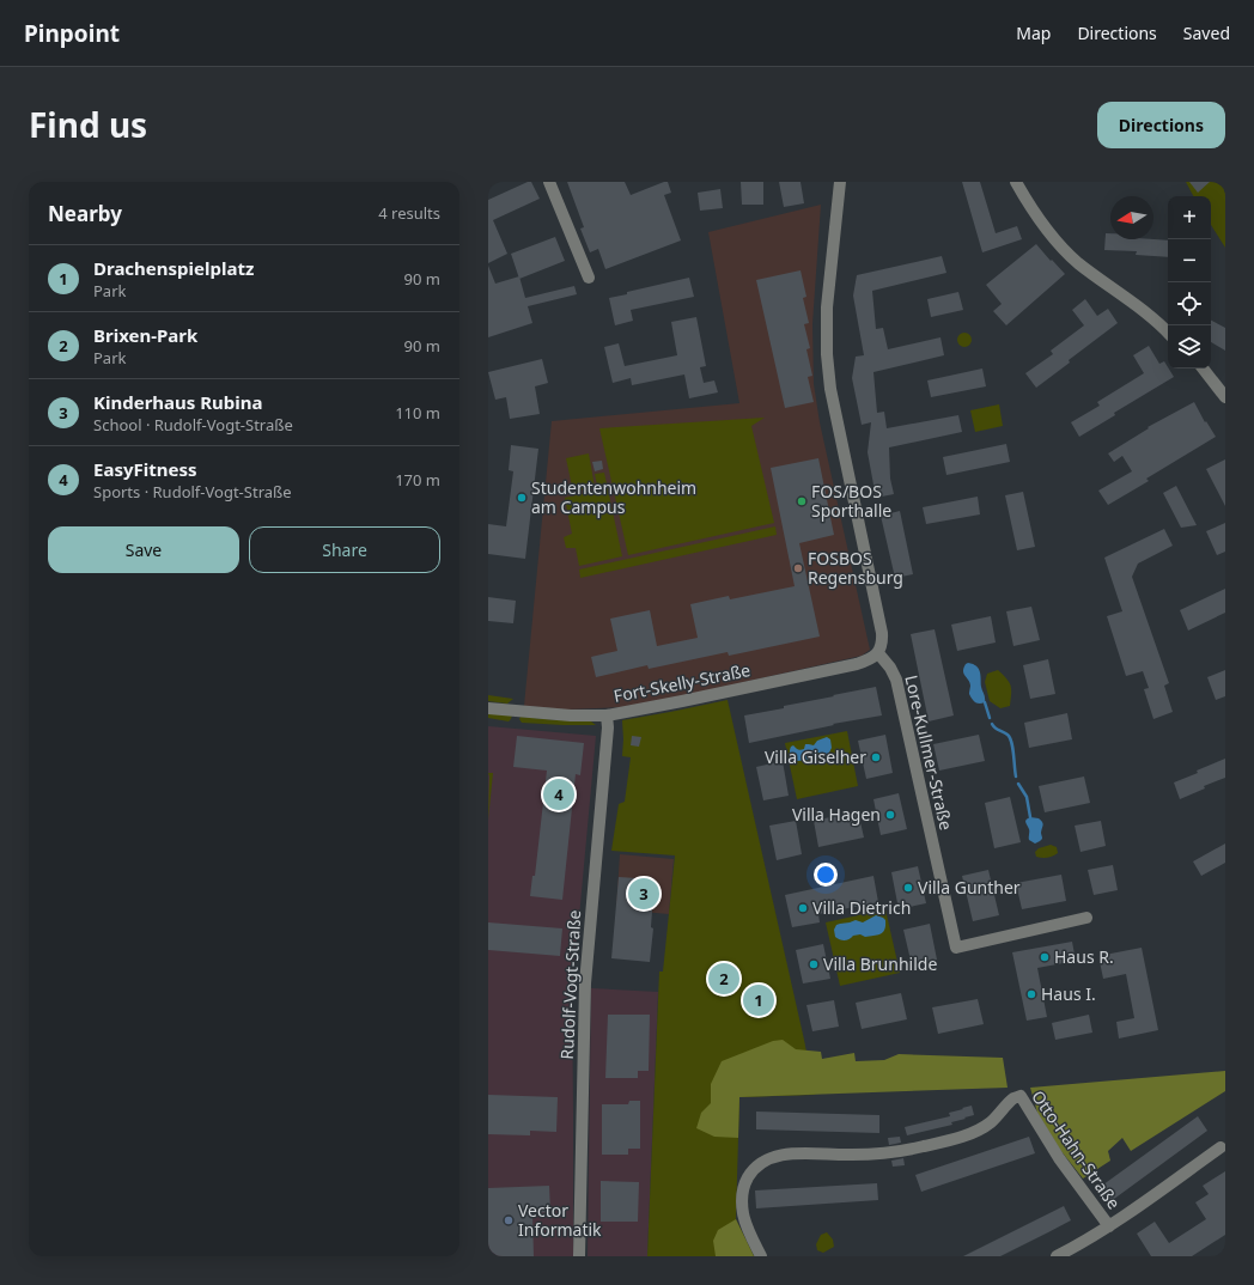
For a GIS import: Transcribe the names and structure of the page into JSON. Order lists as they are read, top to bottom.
{
  "streets": {
    "street": [
      "Fort-Skelly-Straße",
      "Lore-Kullmer-Straße",
      "Rudolf-Vogt-Straße",
      "Otto-Hahn-Straße"
    ]
  },
  "crossings": [
    ["Fort-Skelly-Straße", "Lore-Kullmer-Straße"],
    ["Fort-Skelly-Straße", "Rudolf-Vogt-Straße"]
  ],
  "places": [
    "Studentenwohnheim am Campus",
    "FOS/BOS Sporthalle",
    "FOSBOS Regensburg",
    "Villa Giselher",
    "Villa Hagen",
    "Villa Gunther",
    "Villa Dietrich",
    "Haus R.",
    "Villa Brunhilde",
    "Haus I.",
    "Vector Informatik"
  ],
  "north": "left",
  "page": {
    "header": "Pinpoint",
    "nav": ["Map", "Directions", "Saved"],
    "title": "Find us",
    "buttons": [
      "Directions",
      ["Save", "Share"]
    ],
    "heading": ["Nearby", "4 results"],
    "map_buttons": ["+", "−"],
    "list": [
      {
        "mark": "1",
        "name": "Drachenspielplatz",
        "note": "Park",
        "value": "90 m"
      },
      {
        "mark": "2",
        "name": "Brixen-Park",
        "note": "Park",
        "value": "90 m"
      },
      {
        "mark": "3",
        "name": "Kinderhaus Rubina",
        "note": "School · Rudolf-Vogt-Straße",
        "value": "110 m"
      },
      {
        "mark": "4",
        "name": "EasyFitness",
        "note": "Sports · Rudolf-Vogt-Straße",
        "value": "170 m"
      }
    ],
    "pins": [
      "4",
      "3",
      "2",
      "1"
    ]
  }
}
